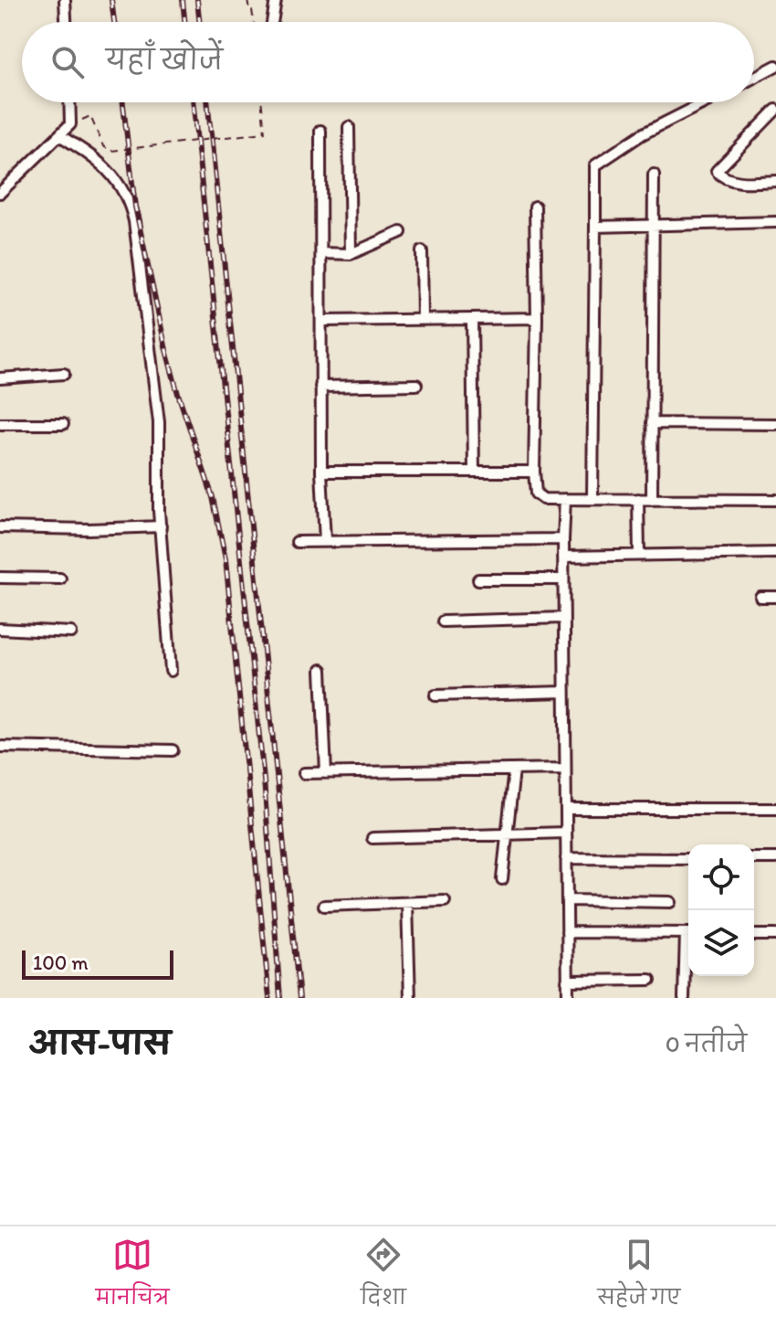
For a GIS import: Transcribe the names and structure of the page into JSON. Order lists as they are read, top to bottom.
{
  "scale_bar": "100 m",
  "page": {
    "search": "यहाँ खोजें",
    "scale": "100 m",
    "heading": ["आस-पास", "0 नतीजे"],
    "nav": ["मानचित्र", "दिशा", "सहेजे गए"]
  }
}
